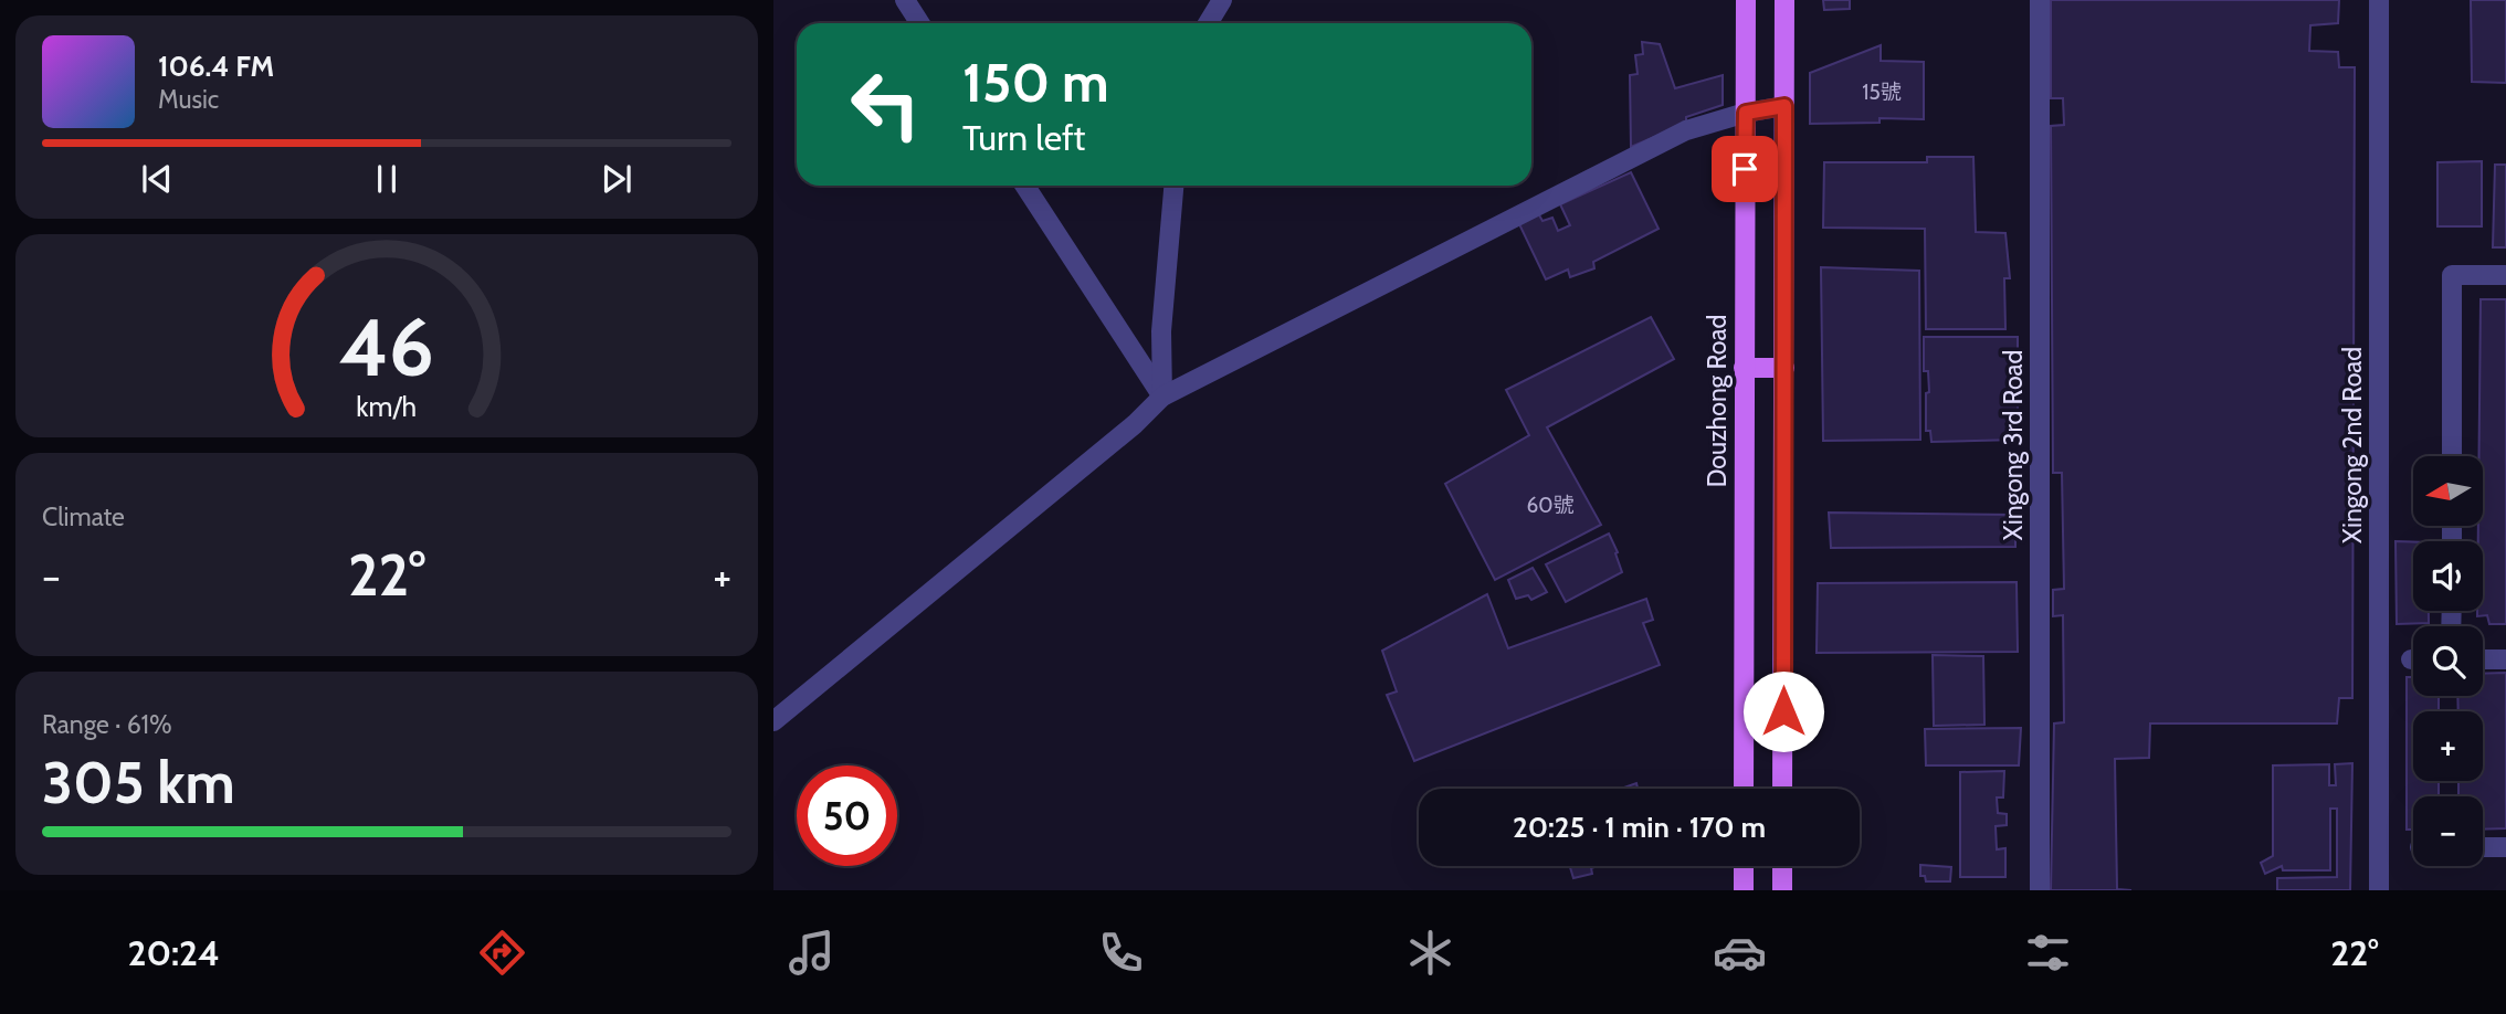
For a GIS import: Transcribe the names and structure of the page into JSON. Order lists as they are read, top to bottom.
{
  "streets": {
    "main road": ["Douzhong Road"],
    "street": ["Xingong 3rd Road", "Xingong 2nd Road"]
  },
  "house_numbers": ["15號", "60號"],
  "north": "left",
  "page": {
    "turn": ["150 m", "Turn left"],
    "song": ["106.4 FM", "Music"],
    "tile": [
      "Climate",
      ["Range · 61%", "305 km"]
    ],
    "map_buttons": ["+", "−"],
    "heat": ["−", "22°", "+"],
    "limit": "50",
    "trip": "20:25 · 1 min · 170 m",
    "tabs": ["20:24", "22°"],
    "gauge": ["46", "km/h"]
  }
}
